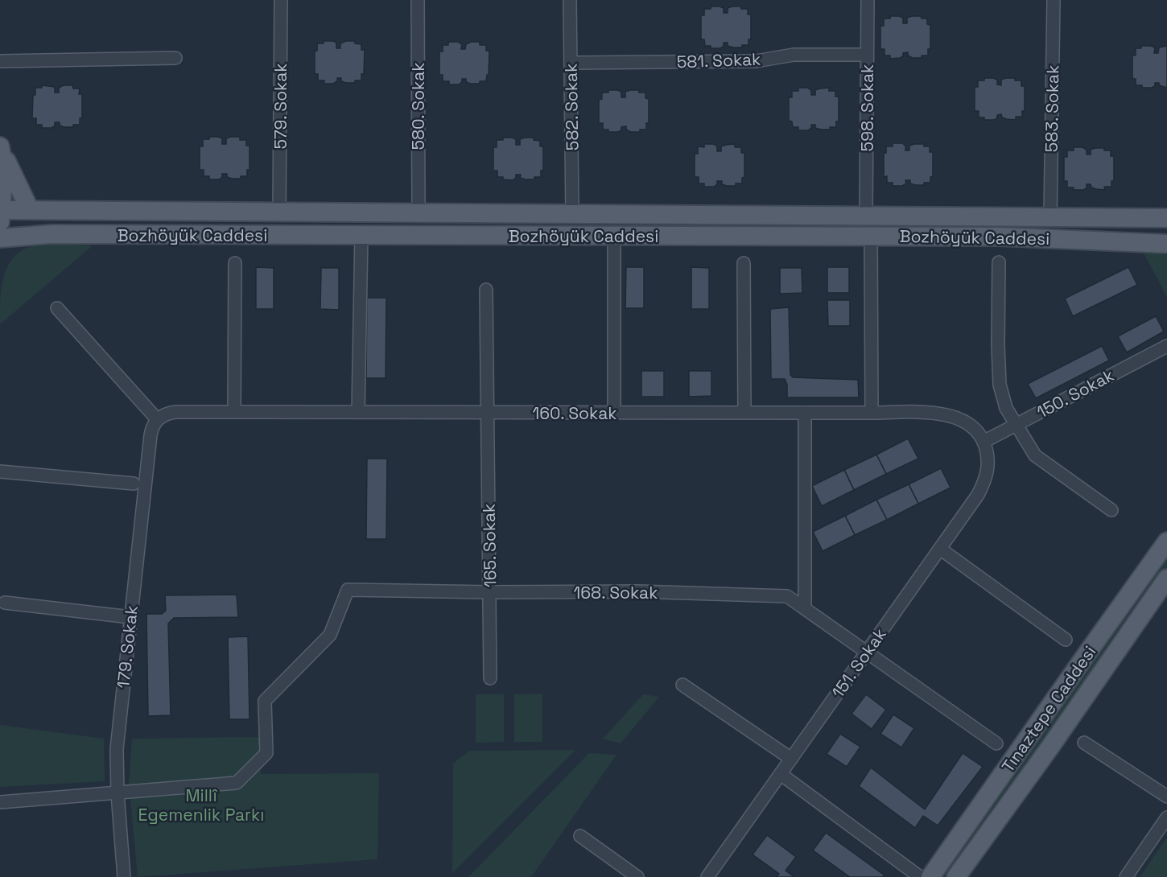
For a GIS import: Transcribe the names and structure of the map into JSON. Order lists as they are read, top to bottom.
{
  "streets": {
    "main road": ["Bozhöyük Caddesi", "Tınaztepe Caddesi"],
    "street": [
      "581. Sokak",
      "579. Sokak",
      "580. Sokak",
      "582. Sokak",
      "598. Sokak",
      "583. Sokak",
      "150. Sokak",
      "160. Sokak",
      "165. Sokak",
      "168. Sokak",
      "179. Sokak",
      "151. Sokak"
    ]
  },
  "crossings": [
    ["581. Sokak", "582. Sokak"],
    ["581. Sokak", "598. Sokak"],
    ["579. Sokak", "Bozhöyük Caddesi"],
    ["580. Sokak", "Bozhöyük Caddesi"],
    ["582. Sokak", "Bozhöyük Caddesi"],
    ["598. Sokak", "Bozhöyük Caddesi"],
    ["583. Sokak", "Bozhöyük Caddesi"],
    ["150. Sokak", "160. Sokak"],
    ["150. Sokak", "151. Sokak"],
    ["160. Sokak", "165. Sokak"],
    ["160. Sokak", "179. Sokak"],
    ["160. Sokak", "151. Sokak"],
    ["165. Sokak", "168. Sokak"],
    ["168. Sokak", "179. Sokak"],
    ["168. Sokak", "151. Sokak"]
  ],
  "parks": ["Millî Egemenlik Parkı"]
}
